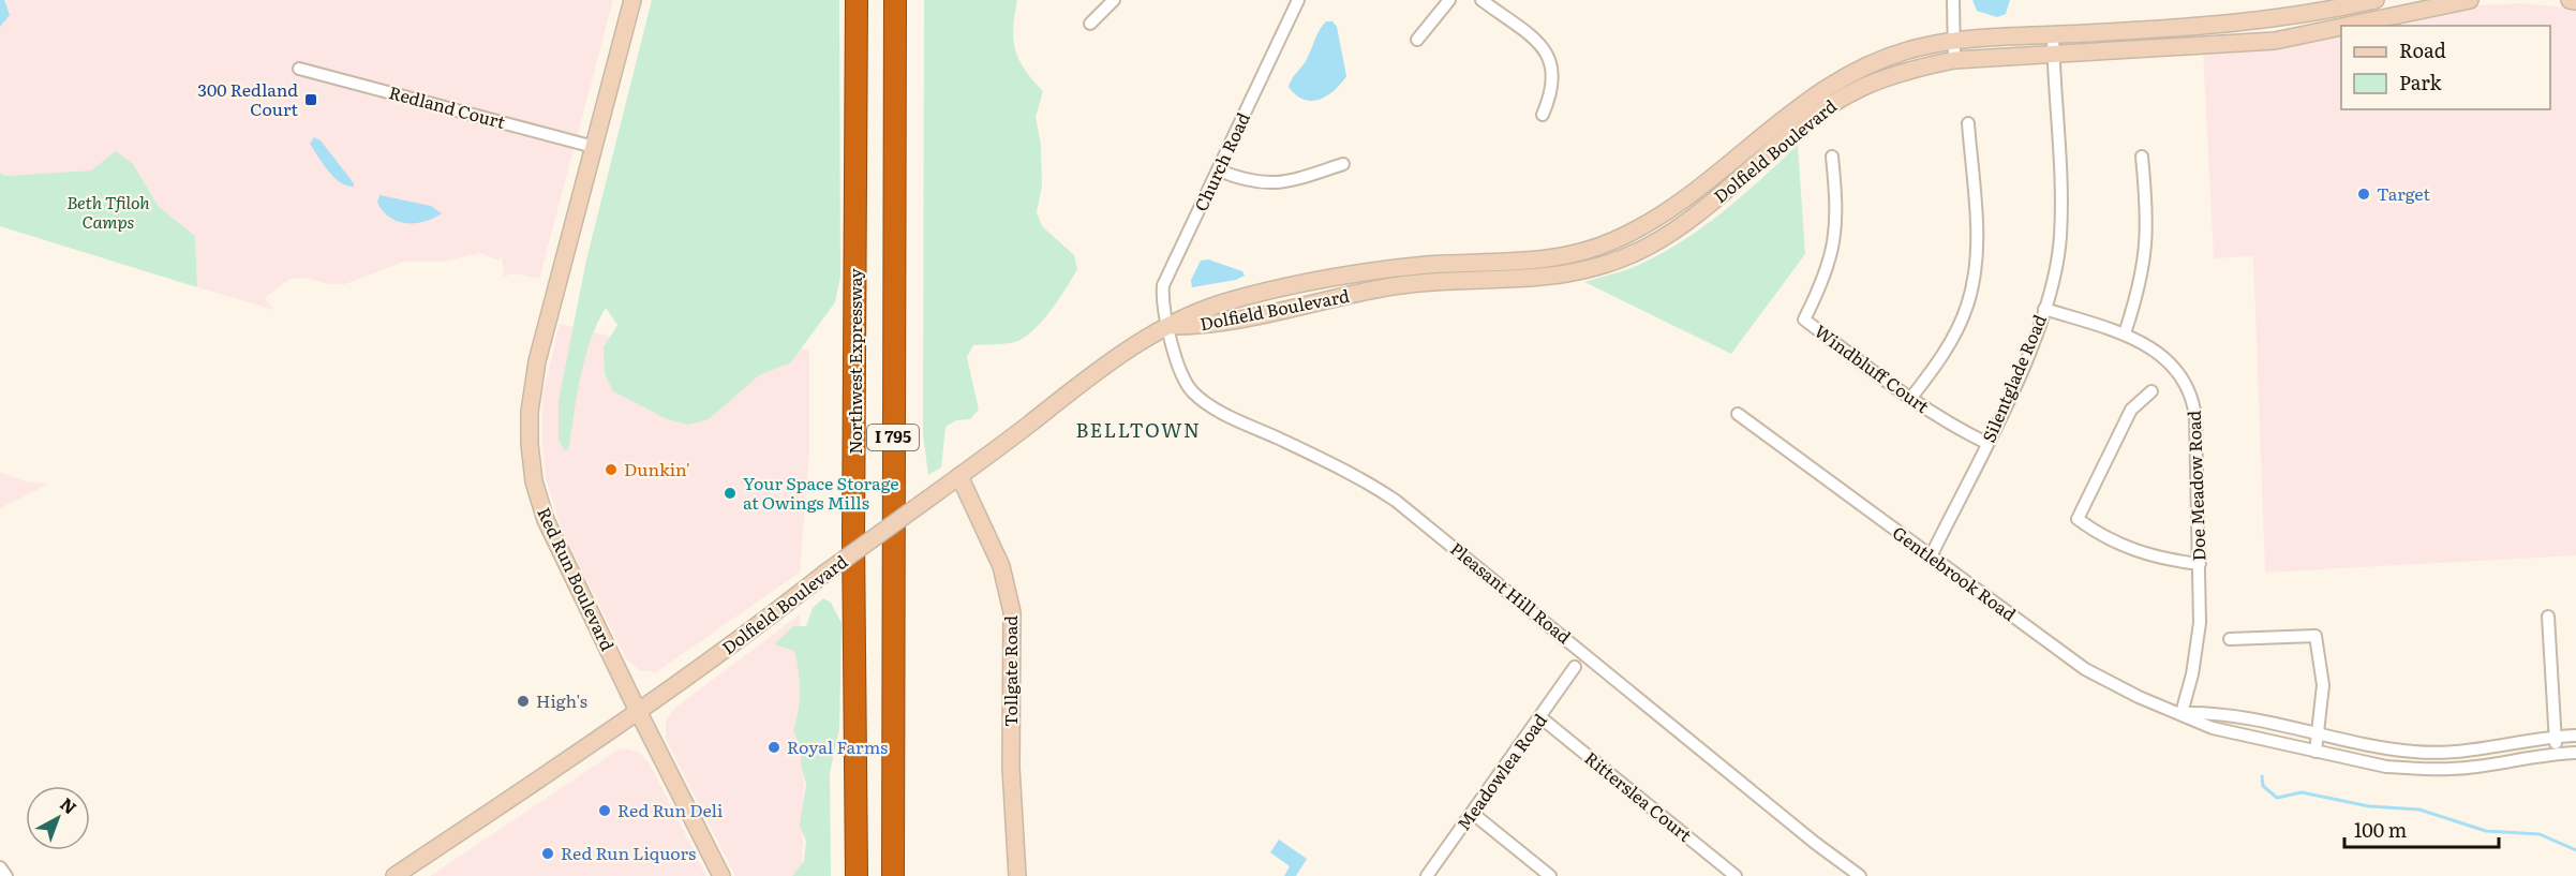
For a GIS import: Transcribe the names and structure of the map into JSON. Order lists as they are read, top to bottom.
{
  "streets": {
    "highway": ["Northwest Expressway", "I 795"],
    "main road": ["Dolfield Boulevard", "Red Run Boulevard", "Tollgate Road"],
    "street": [
      "Redland Court",
      "Church Road",
      "Windbluff Court",
      "Silentglade Road",
      "Doe Meadow Road",
      "Gentlebrook Road",
      "Pleasant Hill Road",
      "Meadowlea Road",
      "Ritterslea Court"
    ]
  },
  "crossings": [
    ["Redland Court", "Red Run Boulevard"],
    ["Dolfield Boulevard", "Church Road"],
    ["Dolfield Boulevard", "Silentglade Road"],
    ["Dolfield Boulevard", "Red Run Boulevard"],
    ["Dolfield Boulevard", "Pleasant Hill Road"],
    ["Dolfield Boulevard", "Tollgate Road"],
    ["Church Road", "Pleasant Hill Road"],
    ["Windbluff Court", "Silentglade Road"],
    ["Silentglade Road", "Doe Meadow Road"],
    ["Silentglade Road", "Gentlebrook Road"],
    ["Doe Meadow Road", "Gentlebrook Road"],
    ["Meadowlea Road", "Ritterslea Court"]
  ],
  "districts": ["BELLTOWN"],
  "parks": ["Beth Tfiloh Camps"],
  "places": {
    "transit": ["300 Redland Court"],
    "other": [
      "Target",
      "Dunkin'",
      "Your Space Storage at Owings Mills",
      "High's",
      "Royal Farms",
      "Red Run Deli",
      "Red Run Liquors"
    ]
  },
  "legend": ["Road", "Park"],
  "scale_bar": "100 m",
  "north": "top right"
}
